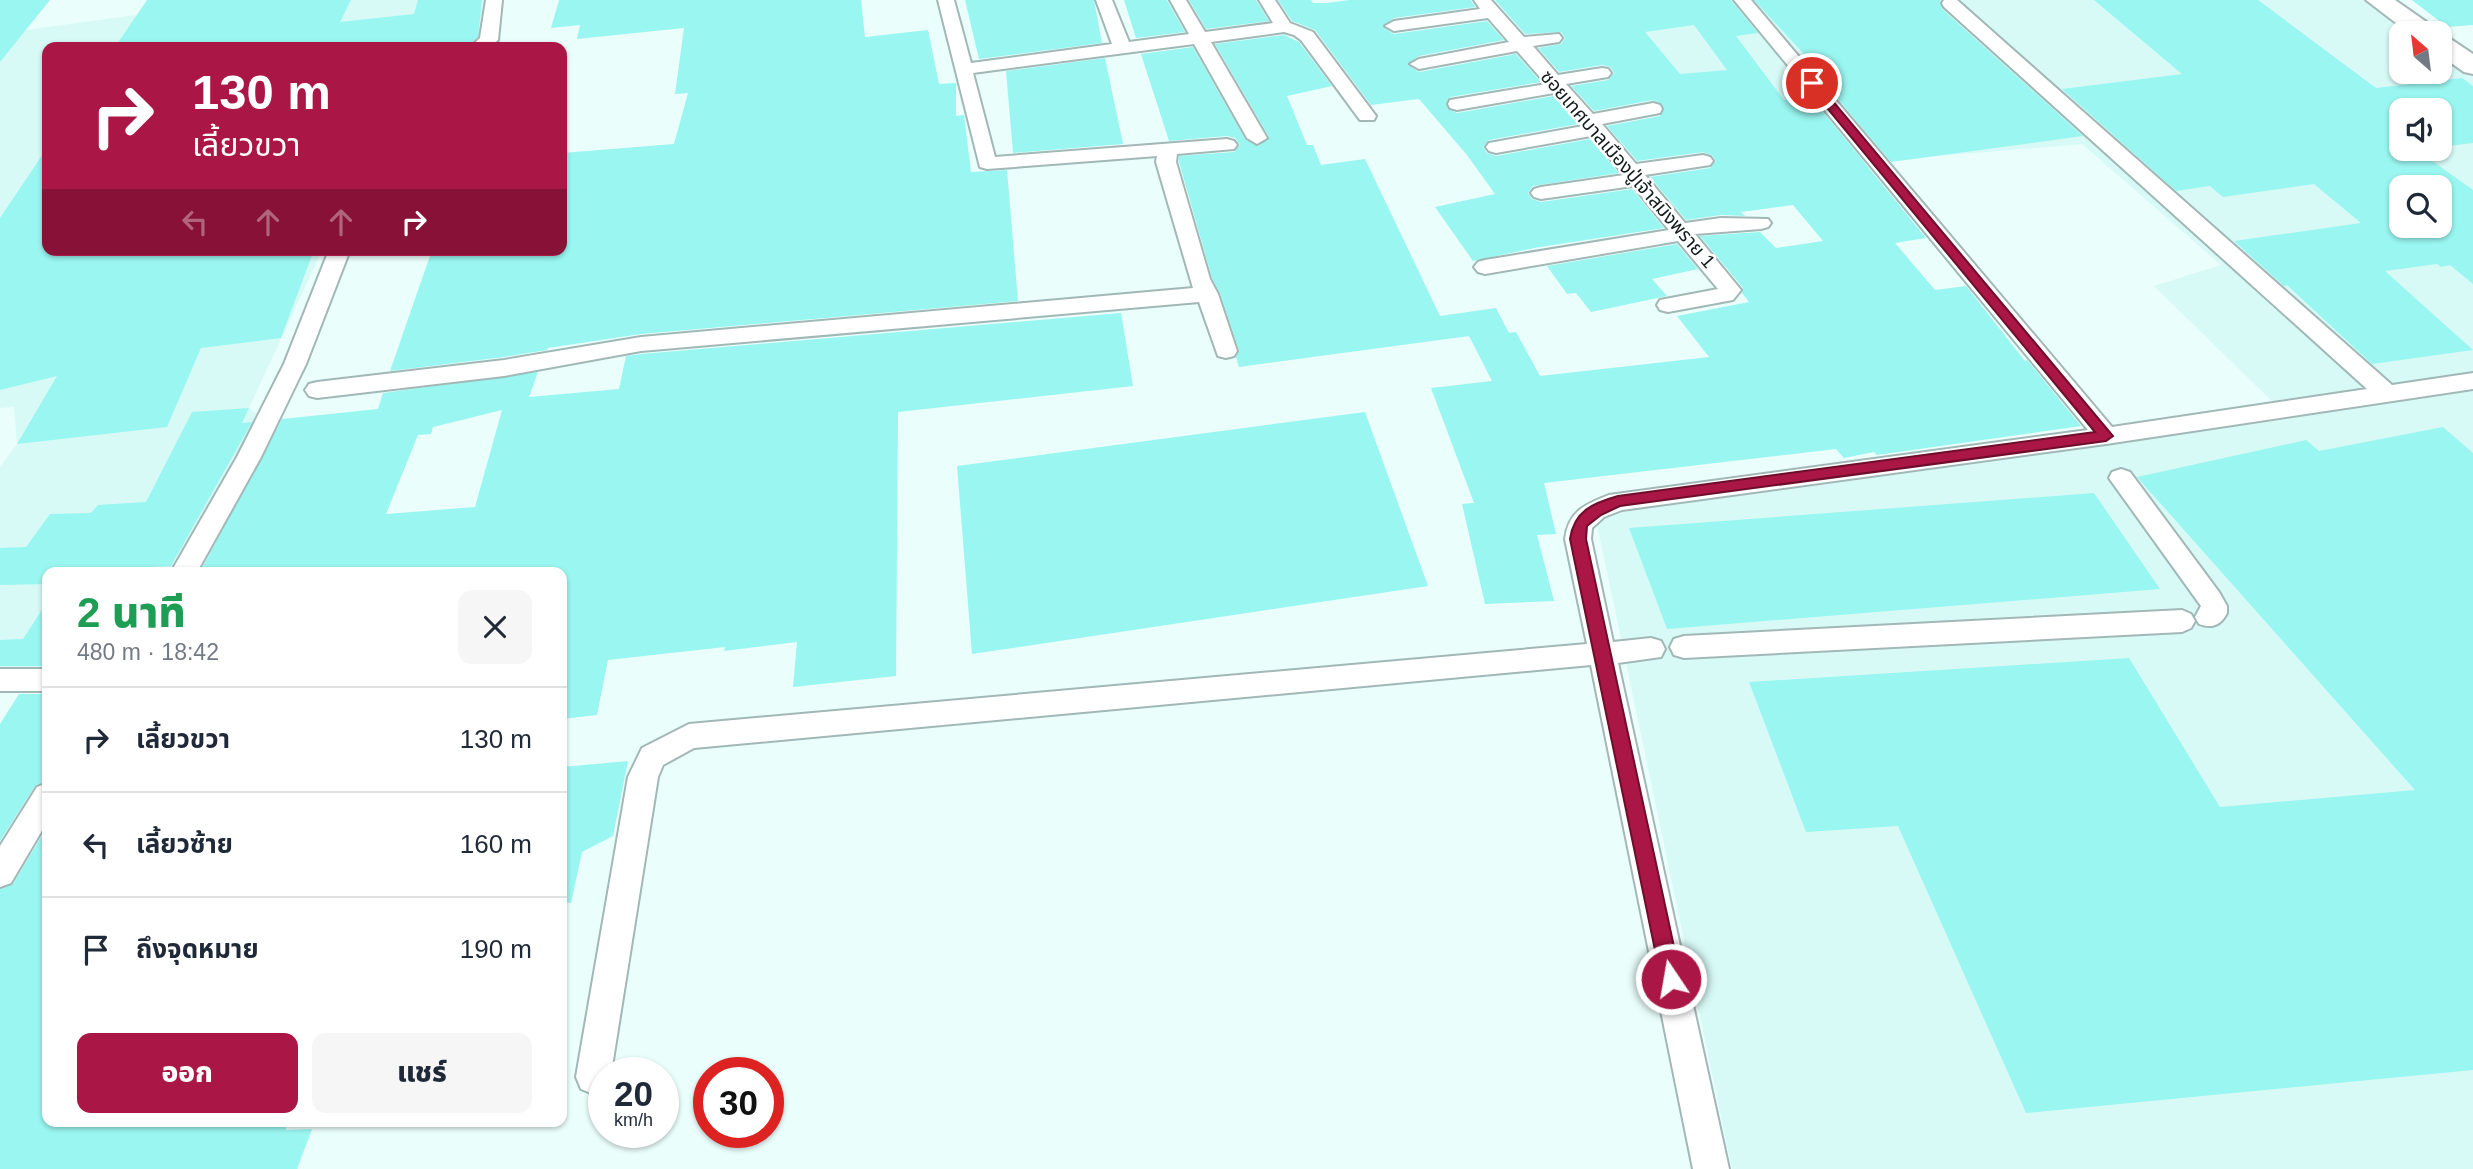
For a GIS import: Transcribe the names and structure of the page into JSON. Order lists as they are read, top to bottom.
{
  "streets": {
    "street": ["ซอยเทศบาลเมืองปู่เจ้าสมิงพราย 1"]
  },
  "north": "top left",
  "page": {
    "turn": ["130 m", "เลี้ยวขวา"],
    "heading": ["2 นาที", "480 m · 18:42"],
    "list": [
      {
        "name": "เลี้ยวขวา",
        "value": "130 m"
      },
      {
        "name": "เลี้ยวซ้าย",
        "value": "160 m"
      },
      {
        "name": "ถึงจุดหมาย",
        "value": "190 m"
      }
    ],
    "buttons": ["ออก", "แชร์"],
    "speed": "20 km/h",
    "limit": "30"
  }
}
